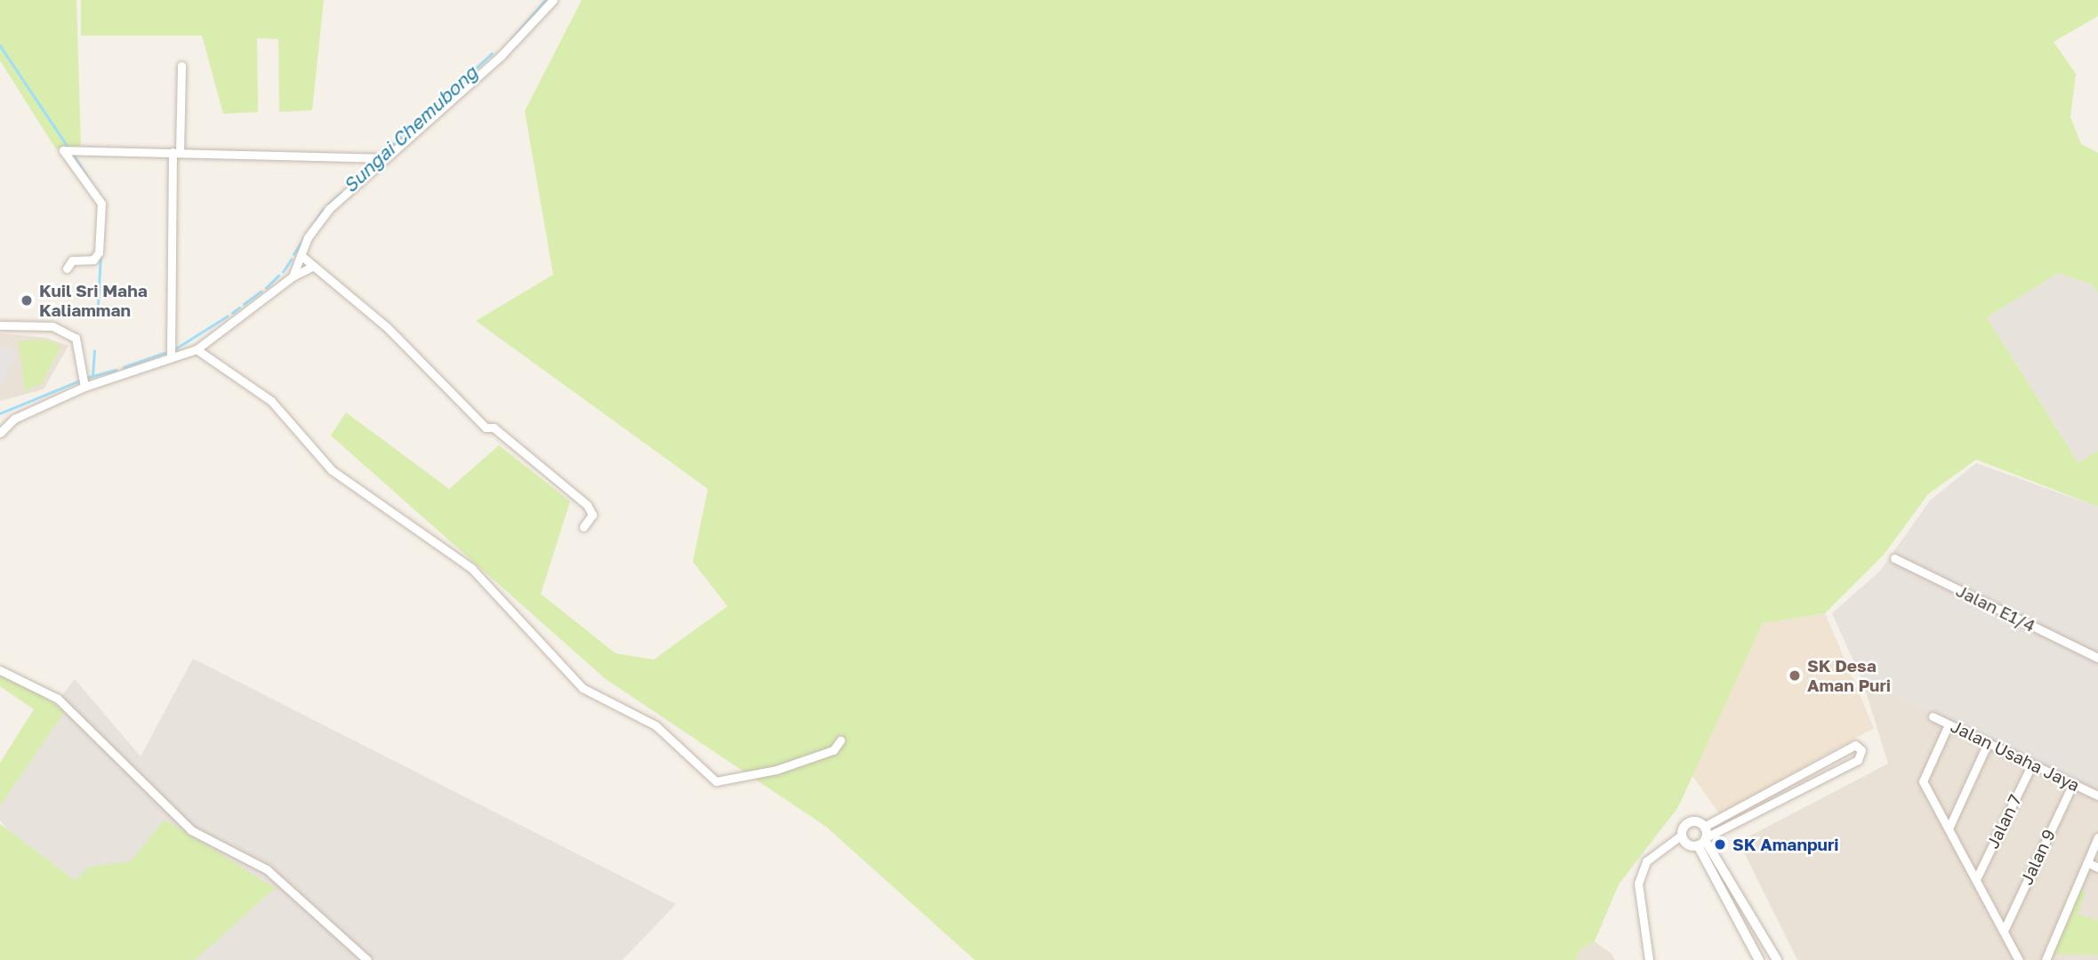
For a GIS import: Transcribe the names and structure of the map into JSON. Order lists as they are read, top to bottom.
{
  "streets": {
    "street": [
      "Jalan E1/4",
      "Jalan Usaha Jaya",
      "Jalan 7",
      "Jalan 9"
    ]
  },
  "crossings": [
    ["Jalan Usaha Jaya", "Jalan 7"],
    ["Jalan Usaha Jaya", "Jalan 9"]
  ],
  "water": ["Sungai Chemubong"],
  "places": ["Kuil Sri Maha Kaliamman", "SK Desa Aman Puri", "SK Amanpuri"]
}
